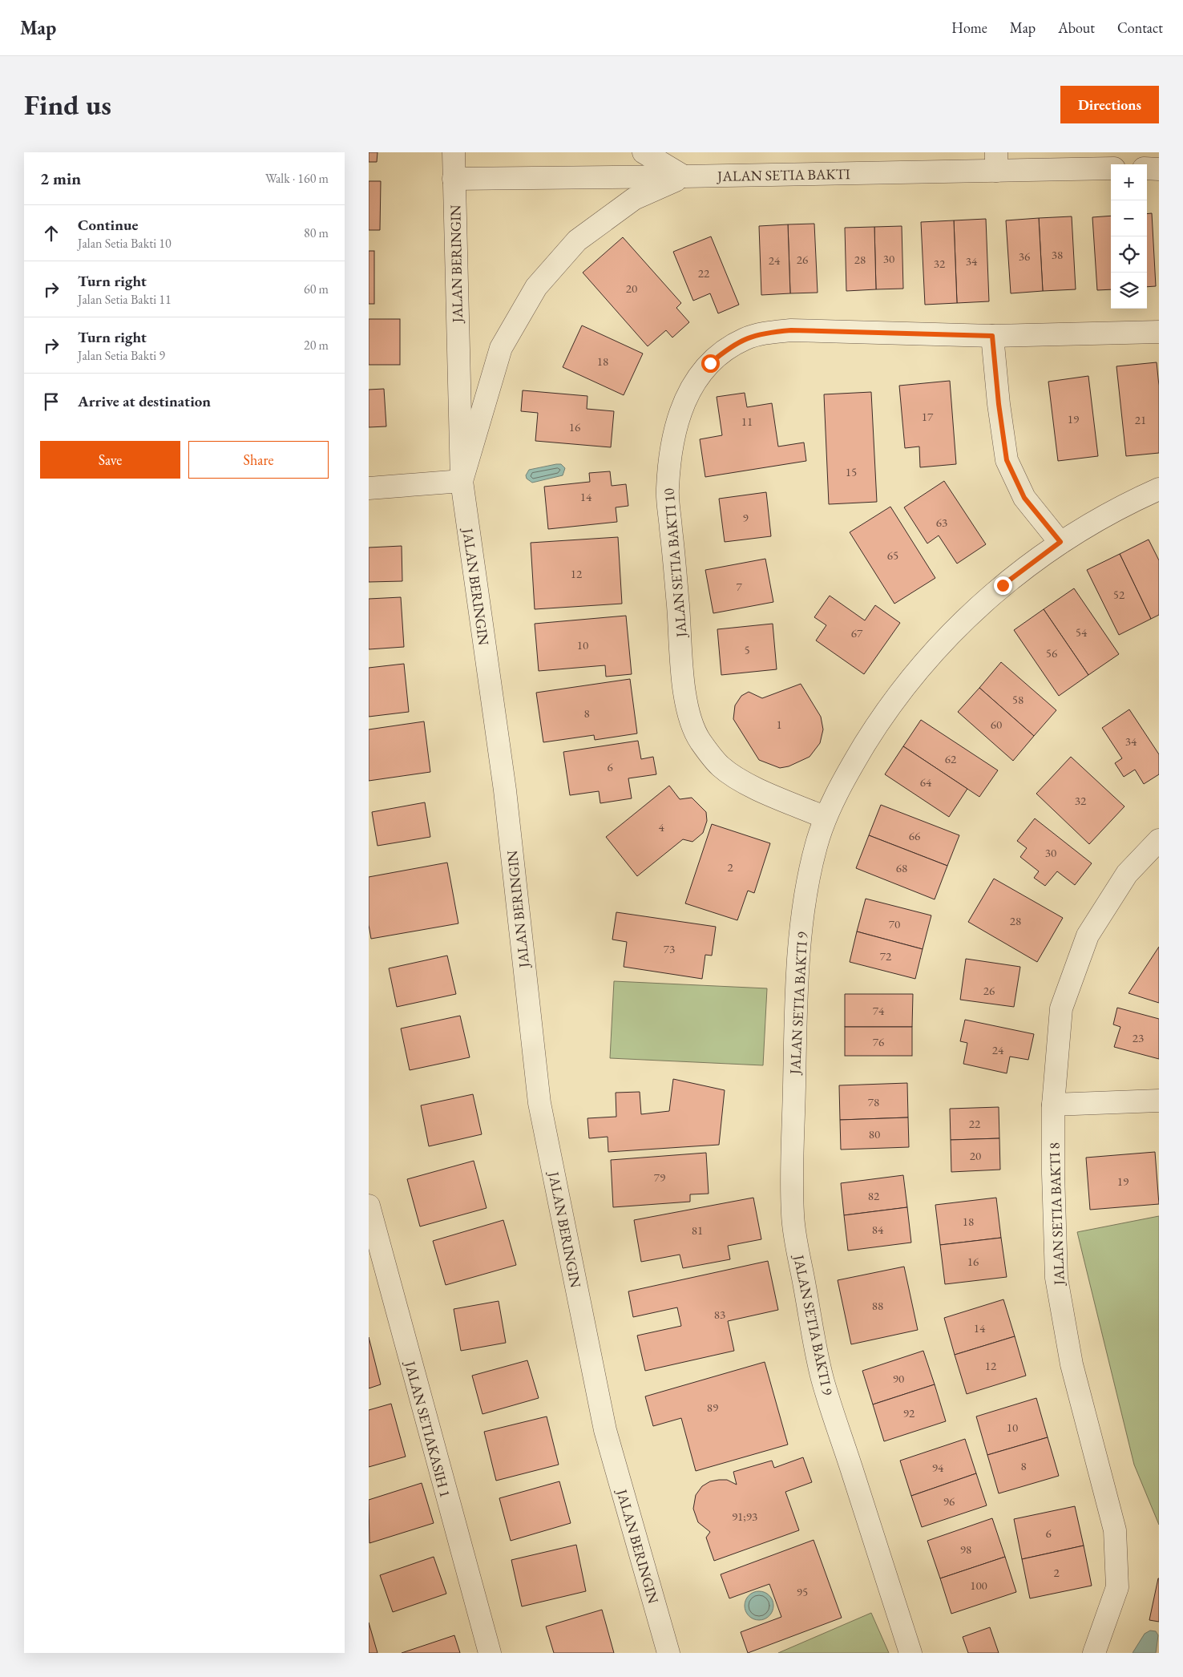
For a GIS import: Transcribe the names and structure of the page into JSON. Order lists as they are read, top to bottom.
{
  "streets": {
    "street": [
      "JALAN SETIA BAKTI",
      "JALAN BERINGIN",
      "JALAN SETIA BAKTI 10",
      "JALAN SETIA BAKTI 9",
      "JALAN SETIA BAKTI 8",
      "JALAN SETIAKASIH 1"
    ]
  },
  "crossings": [
    ["JALAN SETIA BAKTI", "JALAN BERINGIN"],
    ["JALAN SETIA BAKTI 10", "JALAN SETIA BAKTI 9"]
  ],
  "house_numbers": [
    "38",
    "36",
    "30",
    "26",
    "28",
    "24",
    "34",
    "32",
    "22",
    "20",
    "18",
    "17",
    "19",
    "21",
    "11",
    "16",
    "15",
    "14",
    "9",
    "63",
    "65",
    "12",
    "7",
    "52",
    "54",
    "67",
    "10",
    "5",
    "56",
    "58",
    "8",
    "1",
    "60",
    "34",
    "62",
    "6",
    "64",
    "32",
    "4",
    "66",
    "30",
    "2",
    "68",
    "28",
    "70",
    "73",
    "72",
    "26",
    "74",
    "23",
    "76",
    "24",
    "78",
    "22",
    "80",
    "20",
    "79",
    "19",
    "82",
    "18",
    "84",
    "81",
    "16",
    "88",
    "83",
    "14",
    "12",
    "90",
    "89",
    "92",
    "10",
    "8",
    "94",
    "96",
    "91;93",
    "6",
    "98",
    "2",
    "100",
    "95"
  ],
  "page": {
    "header": "Map",
    "nav": [
      "Home",
      "Map",
      "About",
      "Contact"
    ],
    "buttons": [
      "Directions",
      ["Save", "Share"]
    ],
    "title": "Find us",
    "heading": ["2 min", "Walk · 160 m"],
    "map_buttons": ["+", "−"],
    "list": [
      ["Continue", "Jalan Setia Bakti 10", "80 m"],
      ["Turn right", "Jalan Setia Bakti 11", "60 m"],
      ["Turn right", "Jalan Setia Bakti 9", "20 m"],
      "Arrive at destination"
    ]
  }
}
